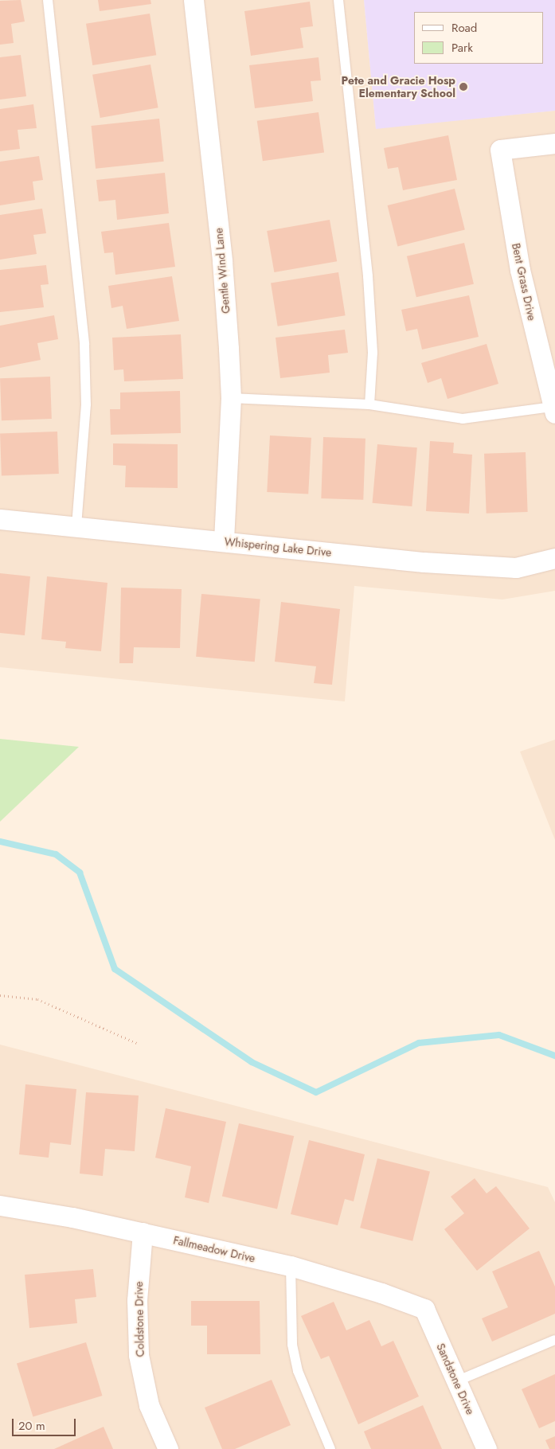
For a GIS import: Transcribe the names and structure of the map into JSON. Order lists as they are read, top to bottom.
{
  "streets": {
    "street": [
      "Gentle Wind Lane",
      "Bent Grass Drive",
      "Whispering Lake Drive",
      "Fallmeadow Drive",
      "Coldstone Drive",
      "Sandstone Drive"
    ]
  },
  "crossings": [
    ["Gentle Wind Lane", "Whispering Lake Drive"],
    ["Fallmeadow Drive", "Coldstone Drive"],
    ["Fallmeadow Drive", "Sandstone Drive"]
  ],
  "places": ["Pete and Gracie Hosp Elementary School"],
  "legend": ["Road", "Park"],
  "scale_bar": "20 m"
}
